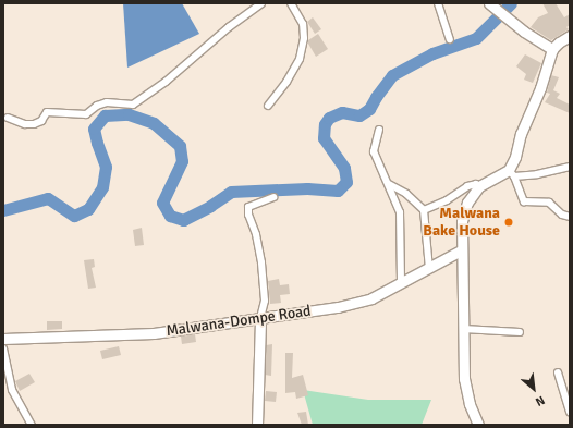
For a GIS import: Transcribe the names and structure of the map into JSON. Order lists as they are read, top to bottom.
{
  "streets": {
    "street": ["Malwana-Dompe Road"]
  },
  "places": ["Malwana Bake House"],
  "north": "bottom right"
}
